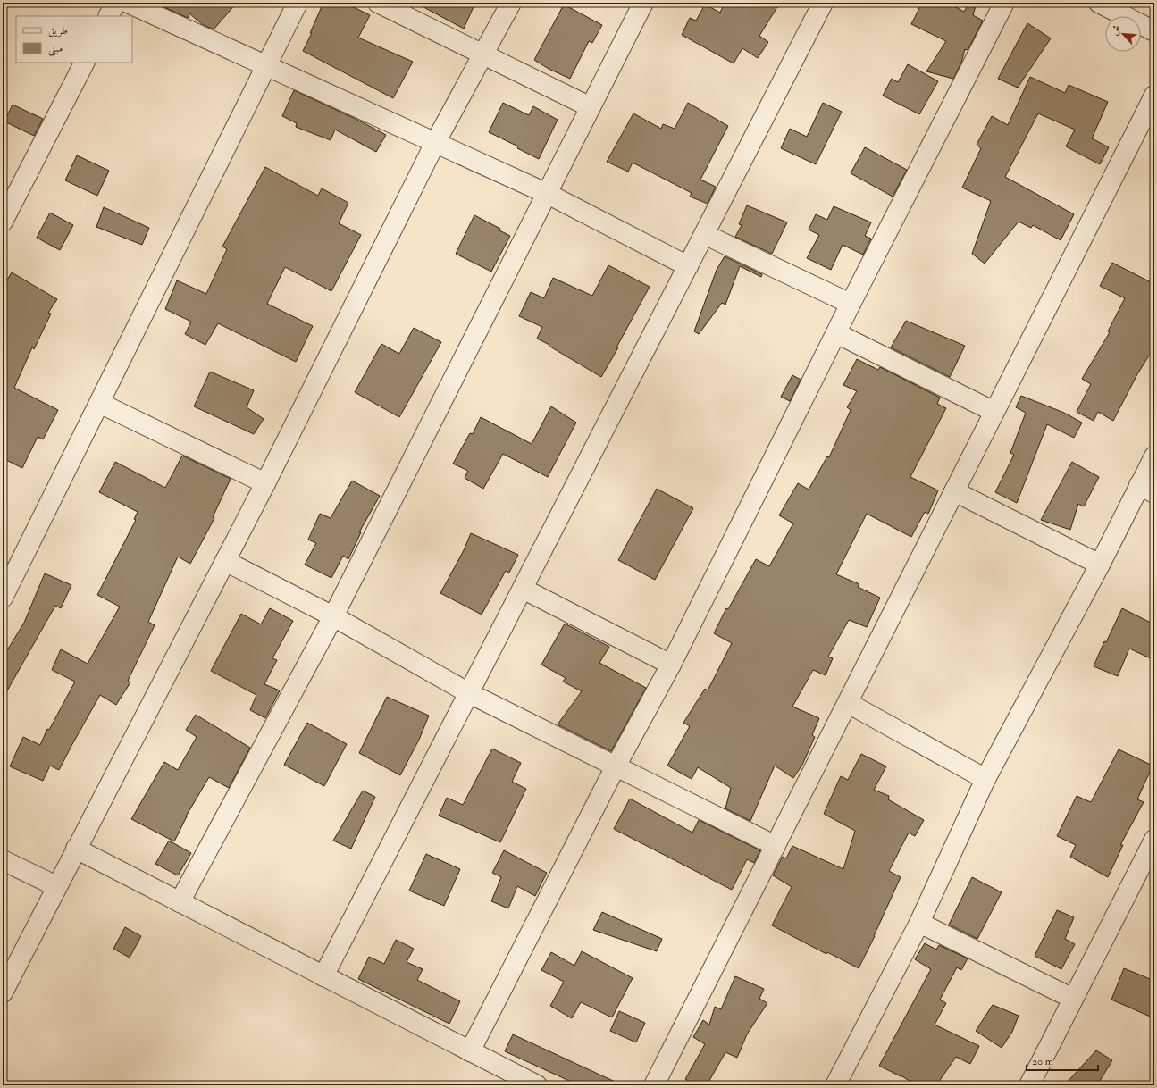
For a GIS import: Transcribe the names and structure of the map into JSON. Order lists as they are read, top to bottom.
{
  "legend": ["طريق", "مبنى"],
  "scale_bar": "20 m",
  "north": "top left"
}
